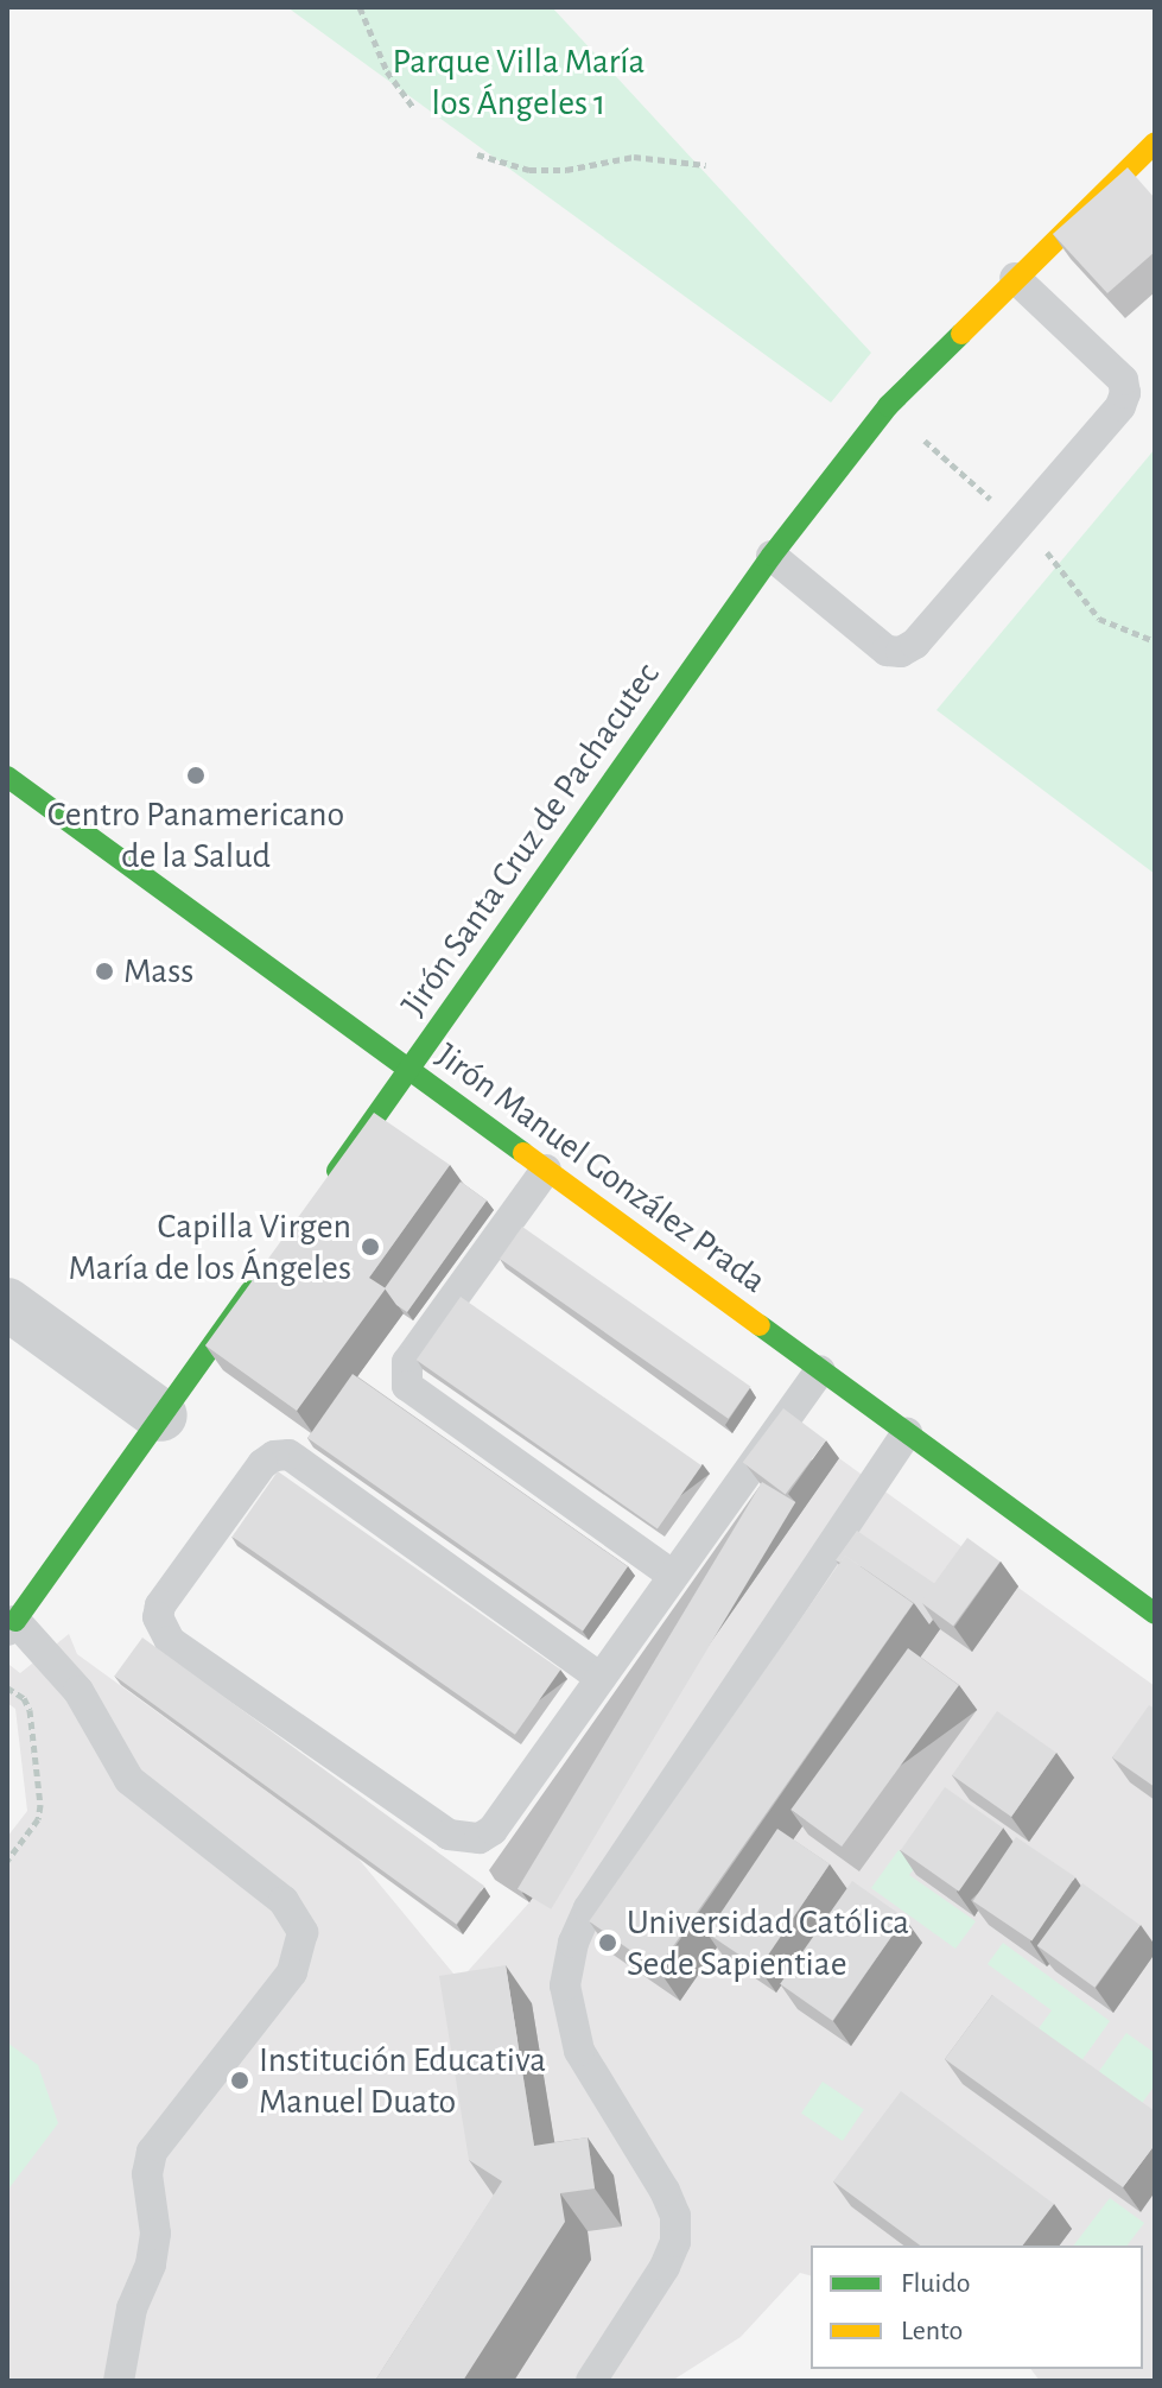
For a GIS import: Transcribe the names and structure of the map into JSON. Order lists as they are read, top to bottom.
{
  "streets": {
    "street": ["Jirón Santa Cruz de Pachacutec", "Jirón Manuel González Prada"]
  },
  "crossings": [
    ["Jirón Santa Cruz de Pachacutec", "Jirón Manuel González Prada"]
  ],
  "parks": ["Parque Villa María los Ángeles 1"],
  "places": [
    "Centro Panamericano de la Salud",
    "Mass",
    "Capilla Virgen María de los Ángeles",
    "Universidad Católica Sede Sapientiae",
    "Institución Educativa Manuel Duato"
  ],
  "legend": ["Fluido", "Lento"]
}
